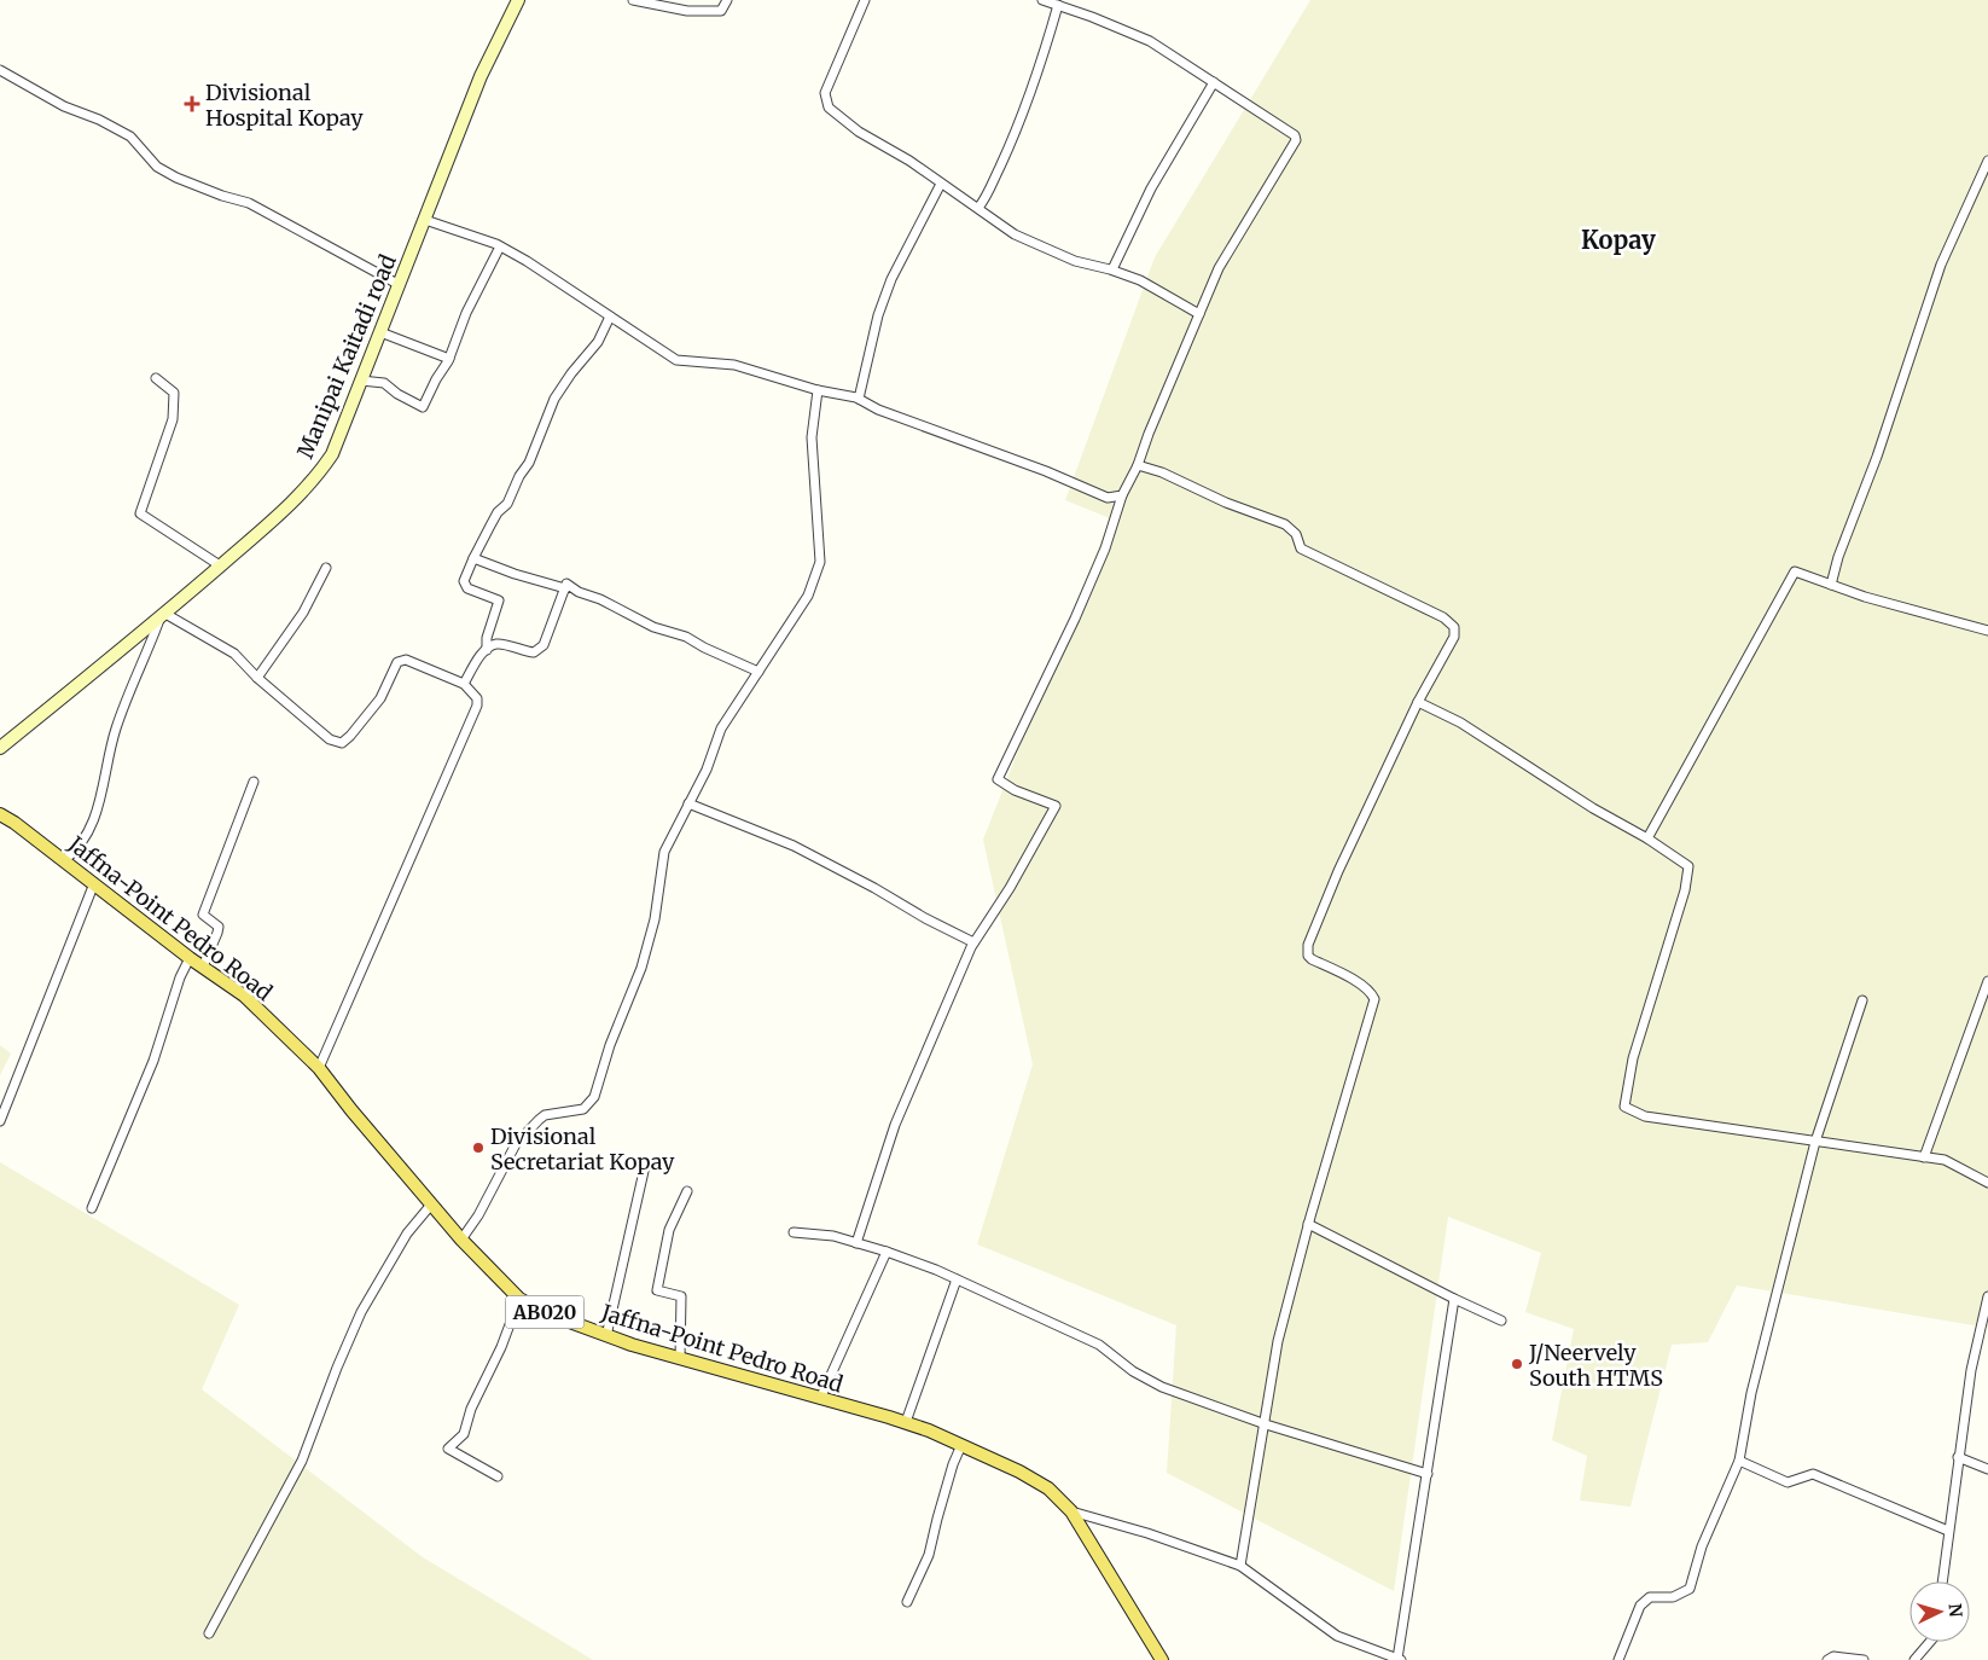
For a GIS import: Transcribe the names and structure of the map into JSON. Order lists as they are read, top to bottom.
{
  "streets": {
    "main road": ["Manipai Kaitadi road", "Jaffna-Point Pedro Road", "AB020"]
  },
  "districts": ["Kopay"],
  "places": {
    "health": ["Divisional Hospital Kopay"],
    "other": ["Divisional Secretariat Kopay", "J/Neervely South HTMS"]
  },
  "north": "right"
}
